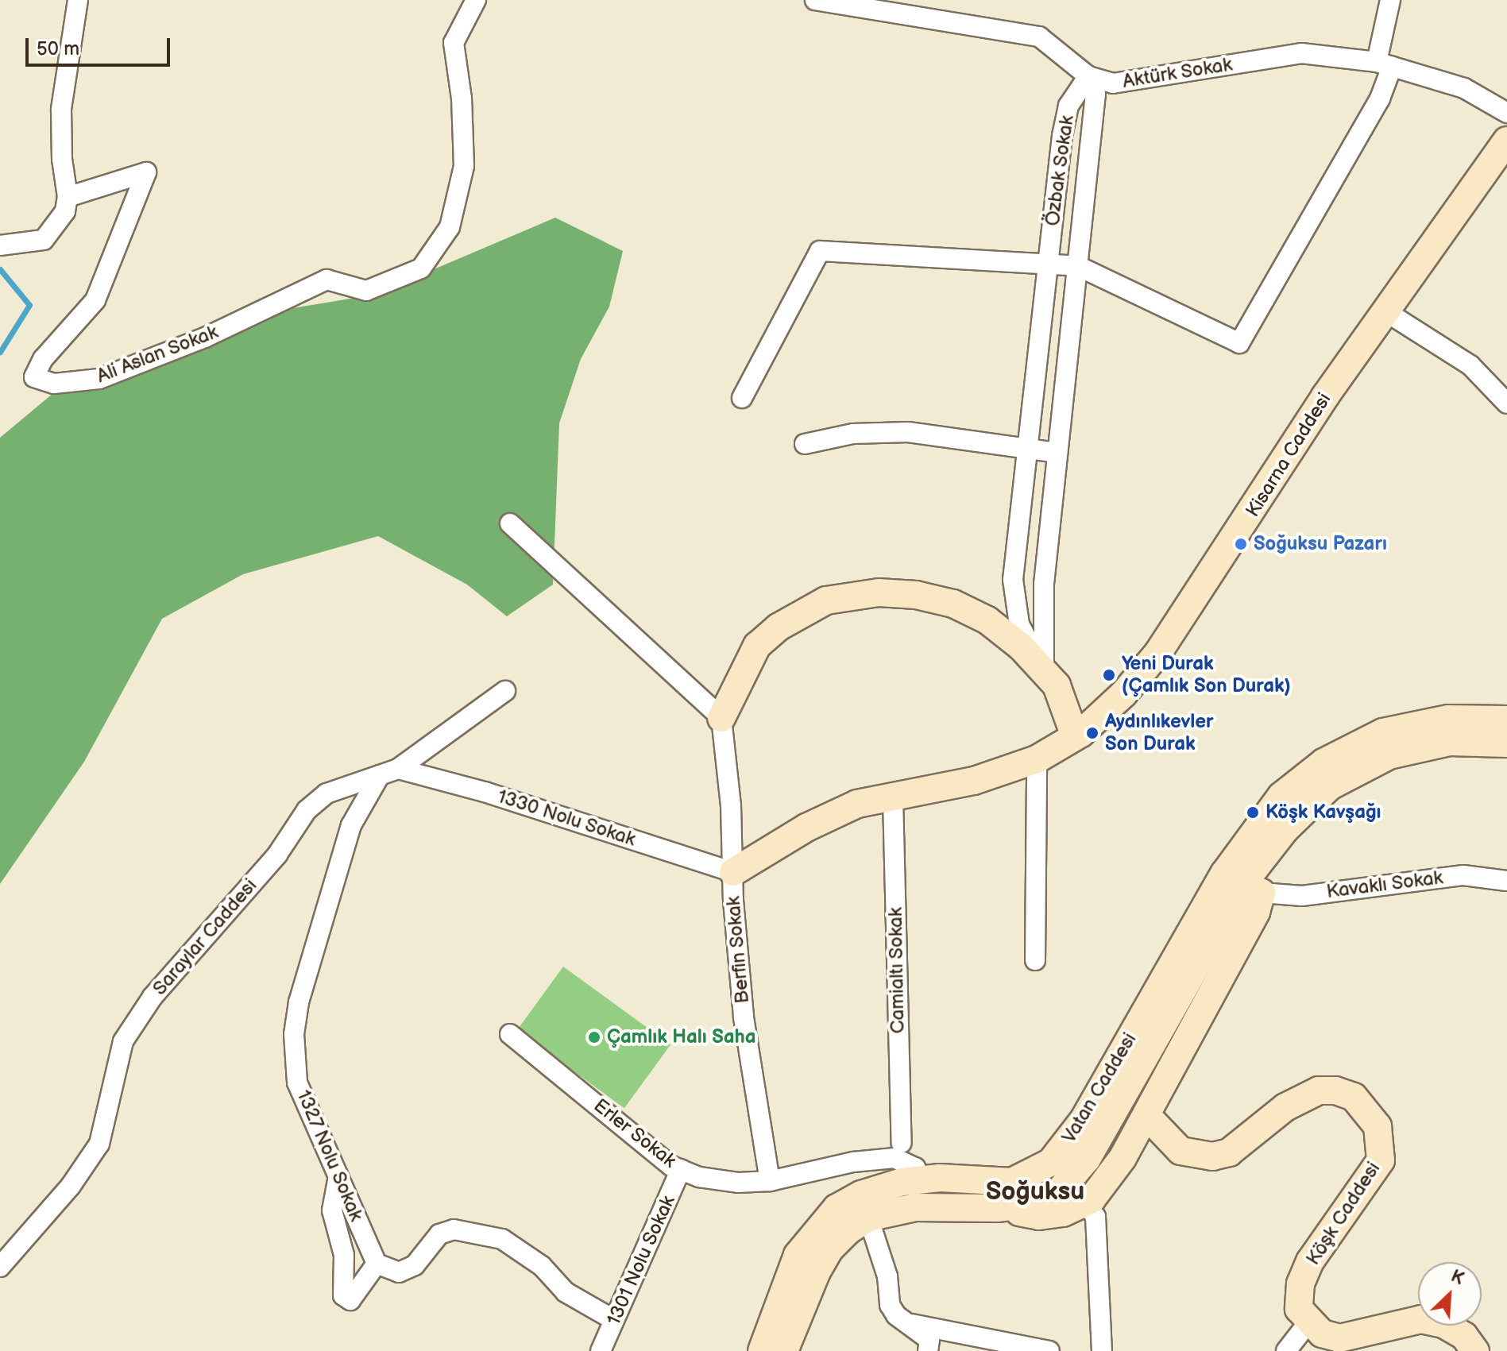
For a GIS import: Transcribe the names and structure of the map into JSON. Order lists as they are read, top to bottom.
{
  "streets": {
    "street": [
      "Aktürk Sokak",
      "Özbak Sokak",
      "Ali Aslan Sokak",
      "Kisarna Caddesi",
      "1330 Nolu Sokak",
      "Kavaklı Sokak",
      "Saraylar Caddesi",
      "Berfin Sokak",
      "Camialtı Sokak",
      "Vatan Caddesi",
      "Erler Sokak",
      "1327 Nolu Sokak",
      "Köşk Caddesi",
      "1301 Nolu Sokak"
    ]
  },
  "crossings": [
    ["Aktürk Sokak", "Özbak Sokak"],
    ["Kisarna Caddesi", "1330 Nolu Sokak"],
    ["Kisarna Caddesi", "Berfin Sokak"],
    ["Kisarna Caddesi", "Camialtı Sokak"],
    ["1330 Nolu Sokak", "Saraylar Caddesi"],
    ["1330 Nolu Sokak", "Berfin Sokak"],
    ["1330 Nolu Sokak", "1327 Nolu Sokak"],
    ["Kavaklı Sokak", "Vatan Caddesi"],
    ["Saraylar Caddesi", "1327 Nolu Sokak"],
    ["Berfin Sokak", "Erler Sokak"],
    ["Vatan Caddesi", "Erler Sokak"],
    ["Erler Sokak", "1301 Nolu Sokak"]
  ],
  "districts": ["Soğuksu"],
  "places": [
    "Soğuksu Pazarı",
    "Yeni Durak (Çamlık Son Durak)",
    "Aydınlıkevler Son Durak",
    "Köşk Kavşağı",
    "Çamlık Halı Saha"
  ],
  "scale_bar": "50 m",
  "north": "top right"
}
